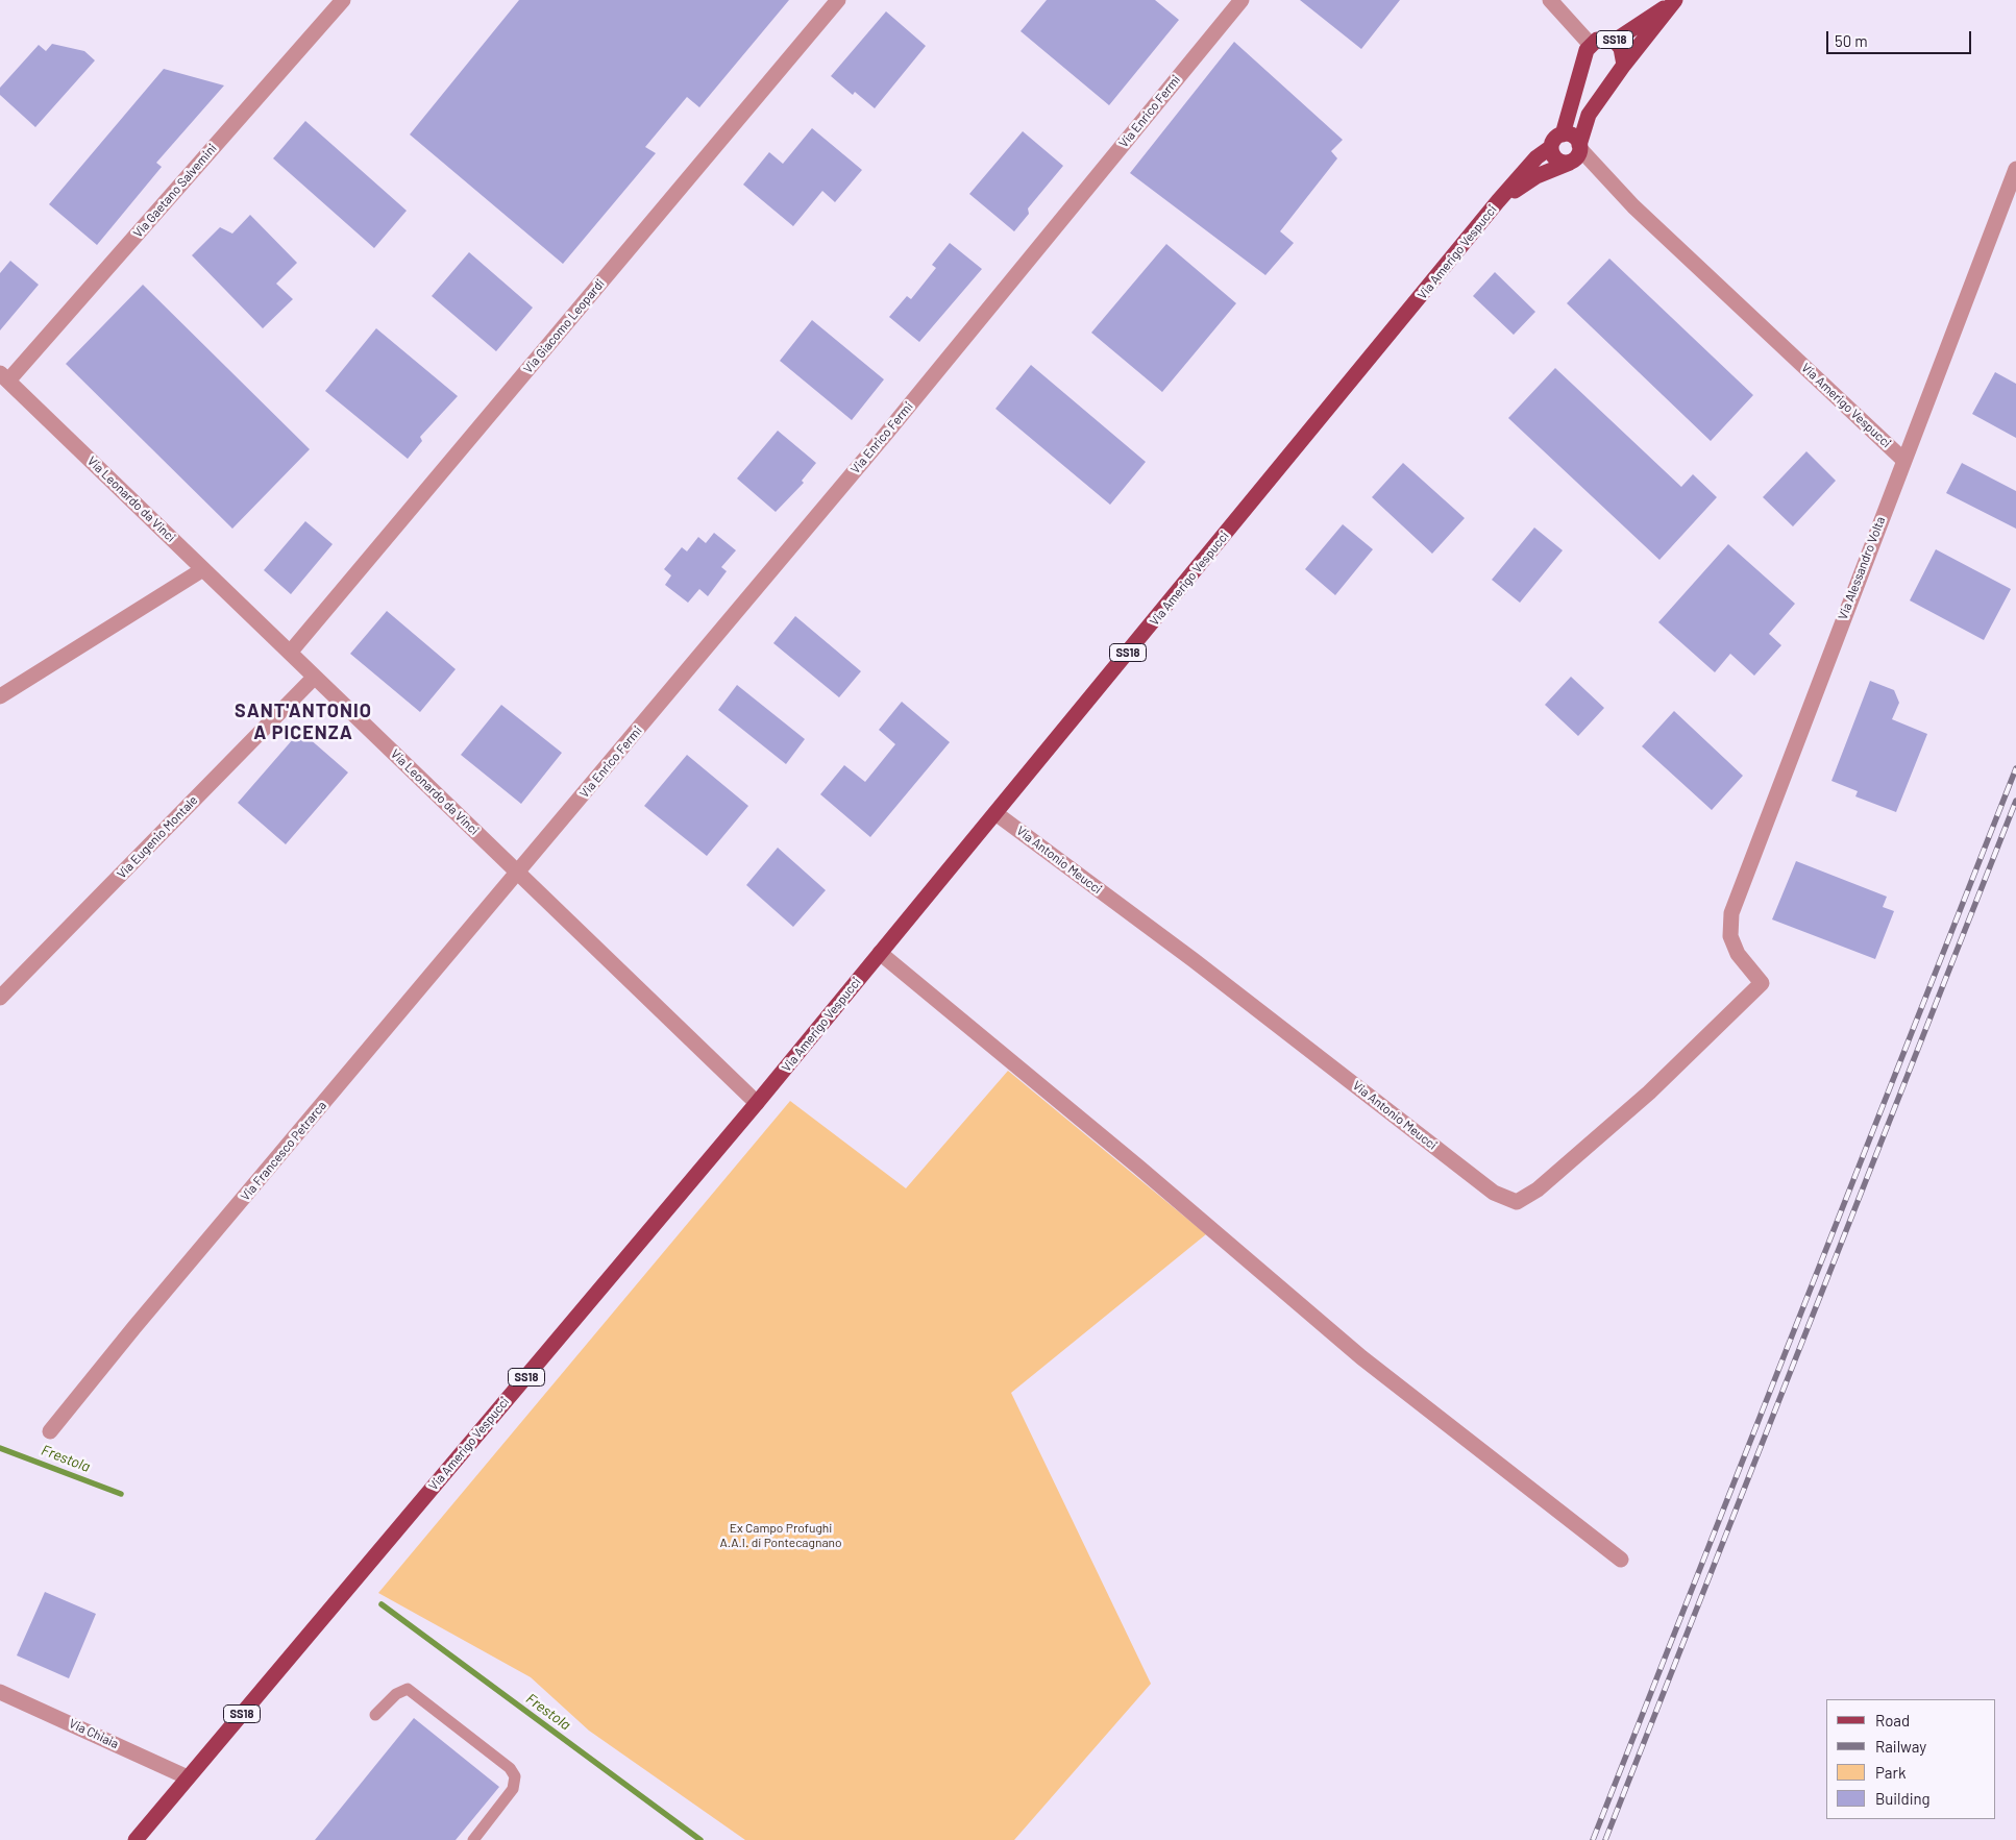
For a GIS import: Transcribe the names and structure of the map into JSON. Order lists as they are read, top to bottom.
{
  "streets": {
    "main road": ["SS18", "Via Amerigo Vespucci"],
    "street": [
      "Via Enrico Fermi",
      "Via Gaetano Salvemini",
      "Via Giacomo Leopardi",
      "Via Leonardo da Vinci",
      "Via Alessandro Volta",
      "Via Eugenio Montale",
      "Via Antonio Meucci",
      "Via Francesco Petrarca",
      "Via Chiaia"
    ]
  },
  "crossings": [
    ["SS18", "Via Amerigo Vespucci"],
    ["Via Enrico Fermi", "Via Leonardo da Vinci"],
    ["Via Enrico Fermi", "Via Francesco Petrarca"],
    ["Via Gaetano Salvemini", "Via Leonardo da Vinci"],
    ["Via Amerigo Vespucci", "Via Leonardo da Vinci"],
    ["Via Amerigo Vespucci", "Via Alessandro Volta"],
    ["Via Amerigo Vespucci", "Via Antonio Meucci"],
    ["Via Amerigo Vespucci", "Via Chiaia"],
    ["Via Giacomo Leopardi", "Via Leonardo da Vinci"],
    ["Via Leonardo da Vinci", "Via Eugenio Montale"],
    ["Via Leonardo da Vinci", "Via Francesco Petrarca"],
    ["Via Alessandro Volta", "Via Antonio Meucci"]
  ],
  "districts": ["SANT'ANTONIO A PICENZA"],
  "water": ["Frestola"],
  "parks": ["Ex Campo Profughi A.A.I. di Pontecagnano"],
  "legend": [
    "Road",
    "Railway",
    "Park",
    "Building"
  ],
  "scale_bar": "50 m"
}
